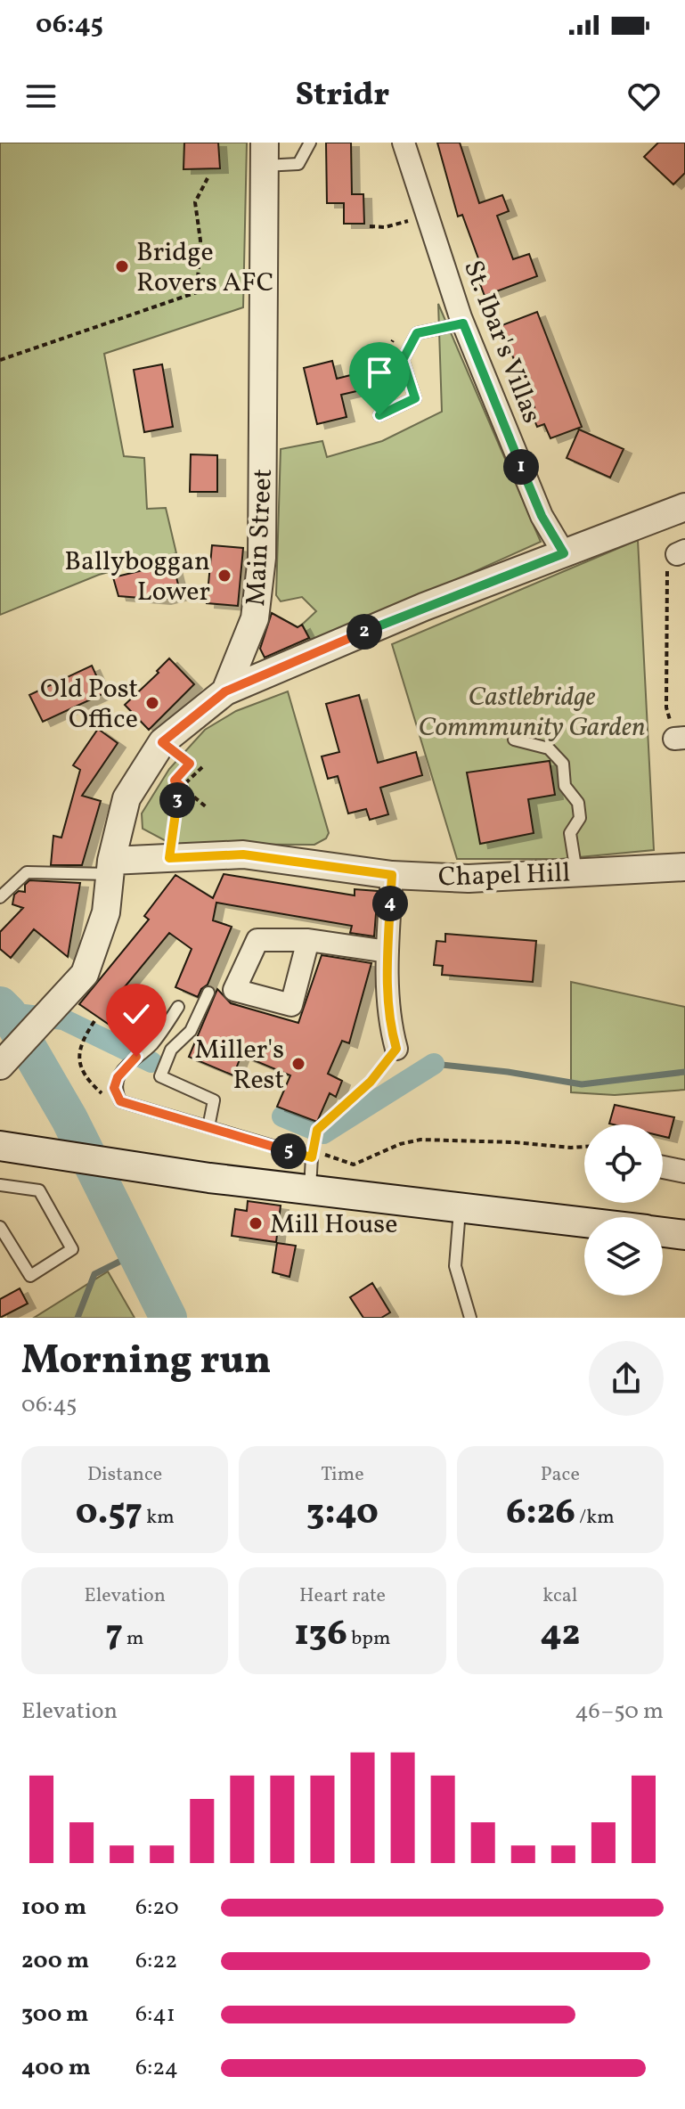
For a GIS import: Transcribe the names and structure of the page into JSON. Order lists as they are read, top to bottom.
{
  "streets": {
    "street": ["St. Ibar's Villas", "Main Street", "Chapel Hill"]
  },
  "crossings": [
    ["Main Street", "Chapel Hill"]
  ],
  "parks": ["Castlebridge Commmunity Garden"],
  "places": [
    "Bridge Rovers AFC",
    "Ballyboggan Lower",
    "Old Post Office",
    "Miller's Rest",
    "Mill House"
  ],
  "page": {
    "status": "06:45",
    "header": "Stridr",
    "pins": [
      "1",
      "2",
      "3",
      "4",
      "5"
    ],
    "heading": ["Morning run", "06:45"],
    "stats": [
      ["Distance", "0.57 km"],
      ["Time", "3:40"],
      ["Pace", "6:26 /km"],
      ["Elevation", "7 m"],
      ["Heart rate", "136 bpm"],
      ["kcal", "42"]
    ],
    "chart": ["Elevation", "46–50 m"],
    "list": [
      {
        "name": "100 m",
        "note": "6:20"
      },
      {
        "name": "200 m",
        "note": "6:22"
      },
      {
        "name": "300 m",
        "note": "6:41"
      },
      {
        "name": "400 m",
        "note": "6:24"
      }
    ]
  }
}
